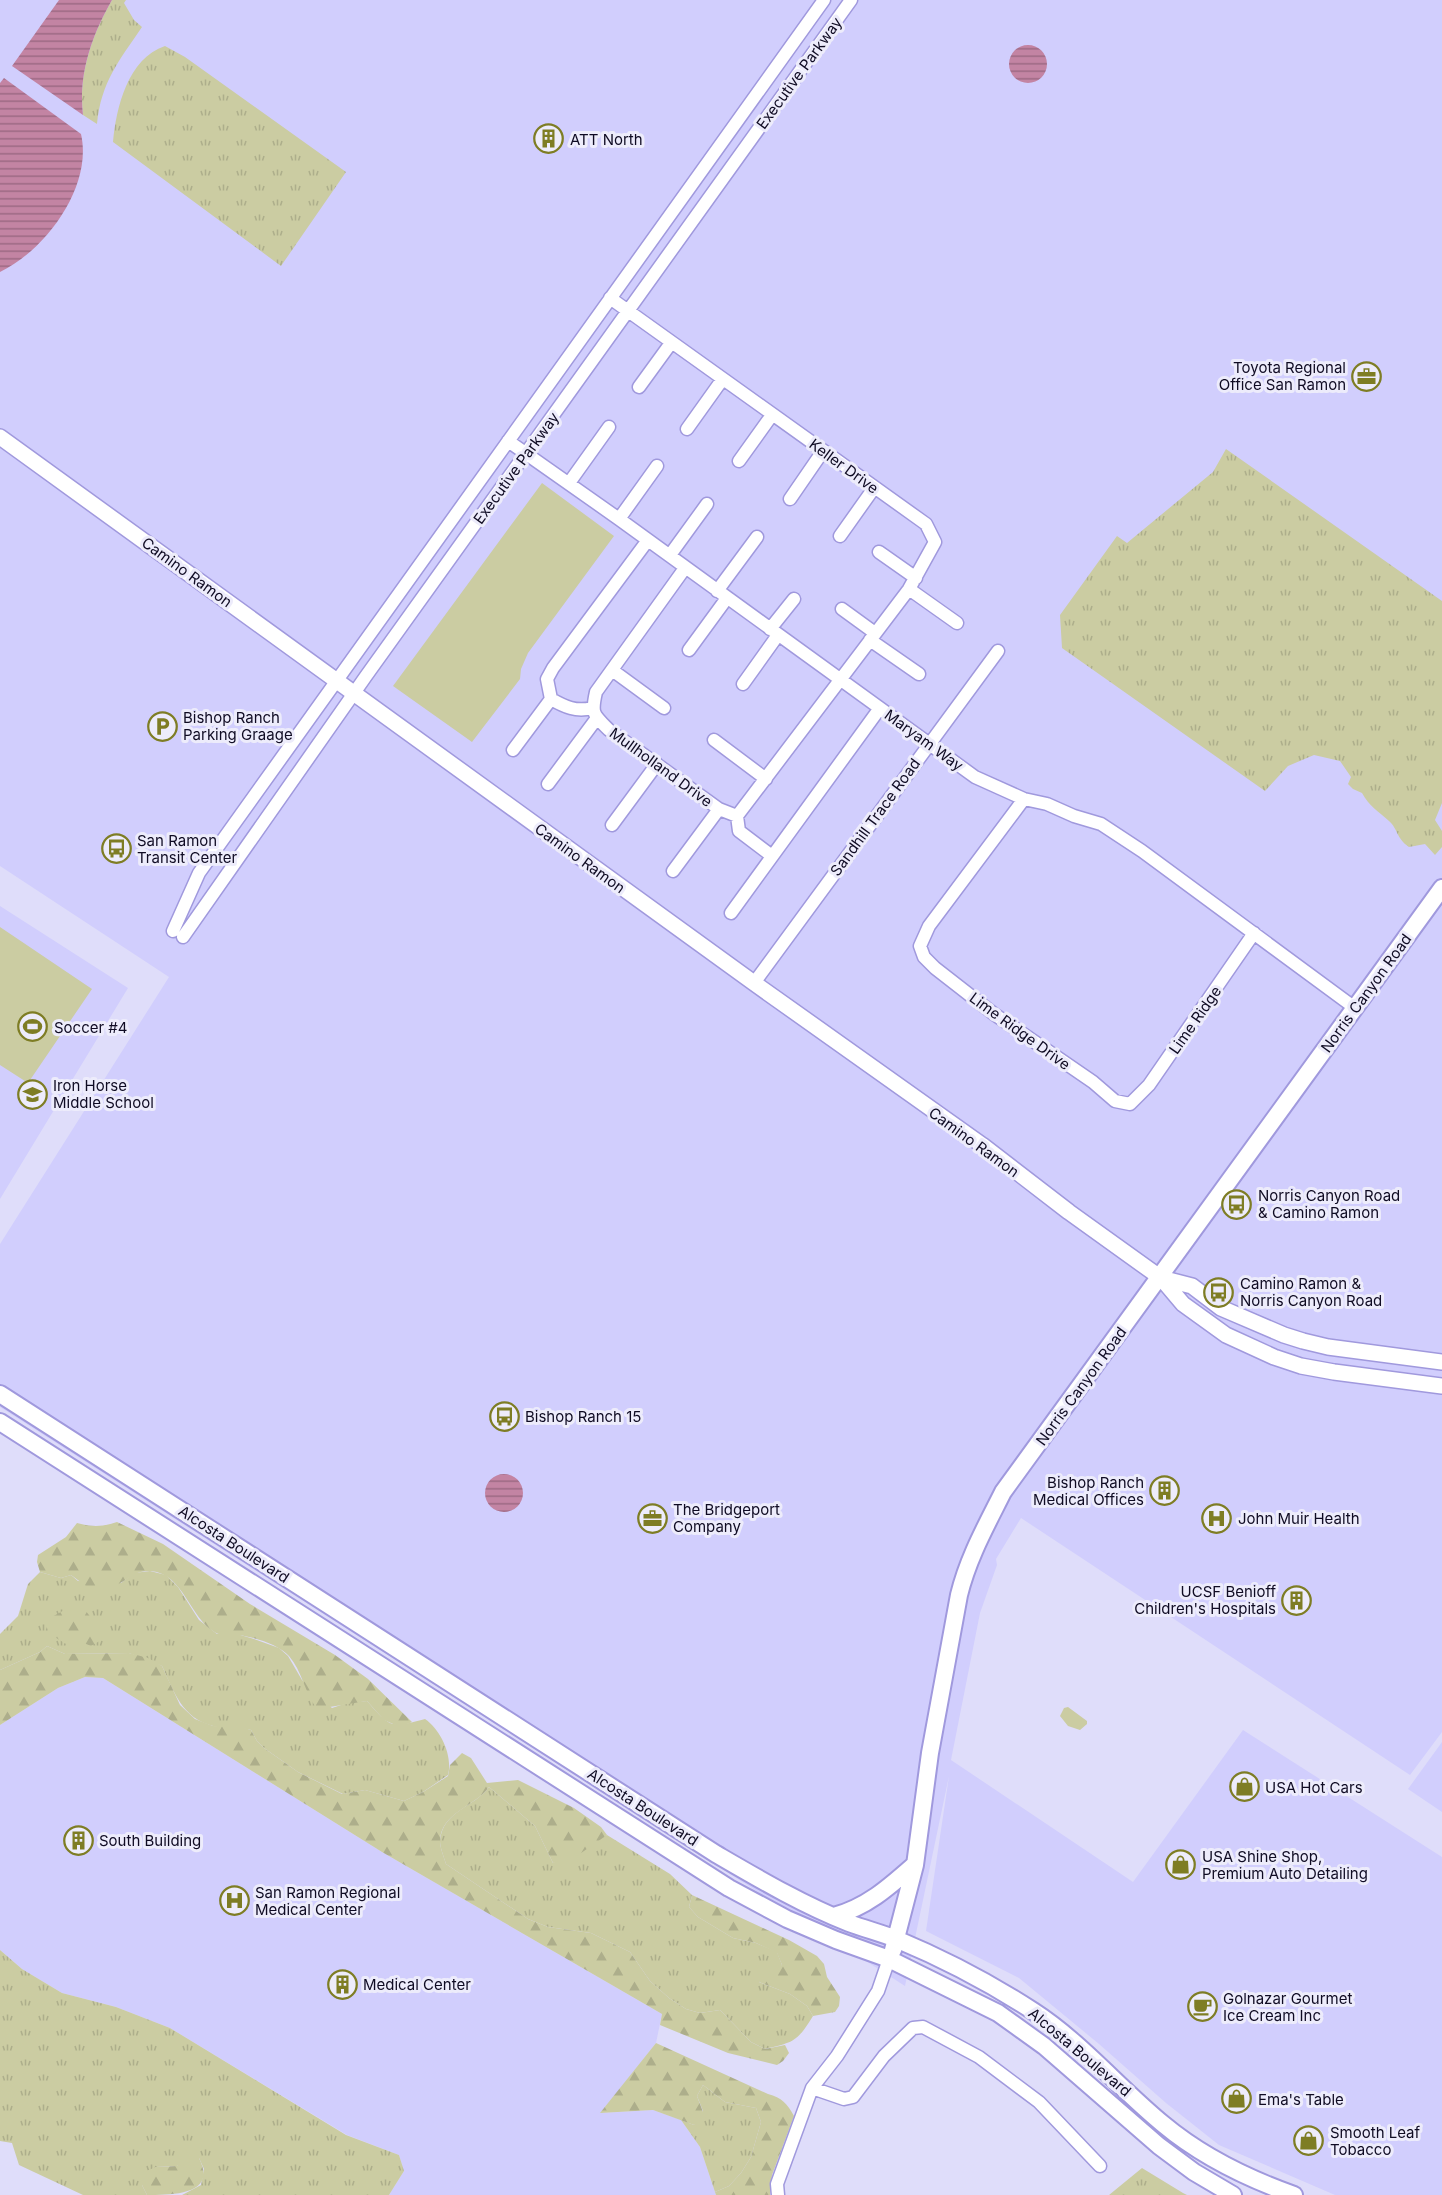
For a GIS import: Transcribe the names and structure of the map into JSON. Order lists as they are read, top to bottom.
{
  "streets": {
    "main road": ["Norris Canyon Road", "Alcosta Boulevard"],
    "street": [
      "Executive Parkway",
      "Keller Drive",
      "Camino Ramon",
      "Maryam Way",
      "Mullholland Drive",
      "Sandhill Trace Road",
      "Lime Ridge",
      "Lime Ridge Drive"
    ]
  },
  "crossings": [
    ["Executive Parkway", "Keller Drive"],
    ["Executive Parkway", "Camino Ramon"],
    ["Executive Parkway", "Maryam Way"],
    ["Keller Drive", "Maryam Way"],
    ["Camino Ramon", "Sandhill Trace Road"],
    ["Camino Ramon", "Norris Canyon Road"],
    ["Maryam Way", "Sandhill Trace Road"],
    ["Maryam Way", "Norris Canyon Road"],
    ["Maryam Way", "Lime Ridge"],
    ["Maryam Way", "Lime Ridge Drive"],
    ["Norris Canyon Road", "Alcosta Boulevard"],
    ["Lime Ridge", "Lime Ridge Drive"]
  ],
  "places": {
    "building": [
      "ATT North",
      "Bishop Ranch Medical Offices",
      "UCSF Benioff Children's Hospitals",
      "South Building",
      "Medical Center"
    ],
    "office": ["Toyota Regional Office San Ramon", "The Bridgeport Company"],
    "parking": ["Bishop Ranch Parking Graage"],
    "bus stop": [
      "San Ramon Transit Center",
      "Norris Canyon Road & Camino Ramon",
      "Camino Ramon & Norris Canyon Road",
      "Bishop Ranch 15"
    ],
    "sports": ["Soccer #4"],
    "school or university": ["Iron Horse Middle School"],
    "hospital": ["John Muir Health", "San Ramon Regional Medical Center"],
    "shop": [
      "USA Hot Cars",
      "USA Shine Shop, Premium Auto Detailing",
      "Ema's Table",
      "Smooth Leaf Tobacco"
    ],
    "cafe": ["Golnazar Gourmet Ice Cream Inc"]
  }
}
